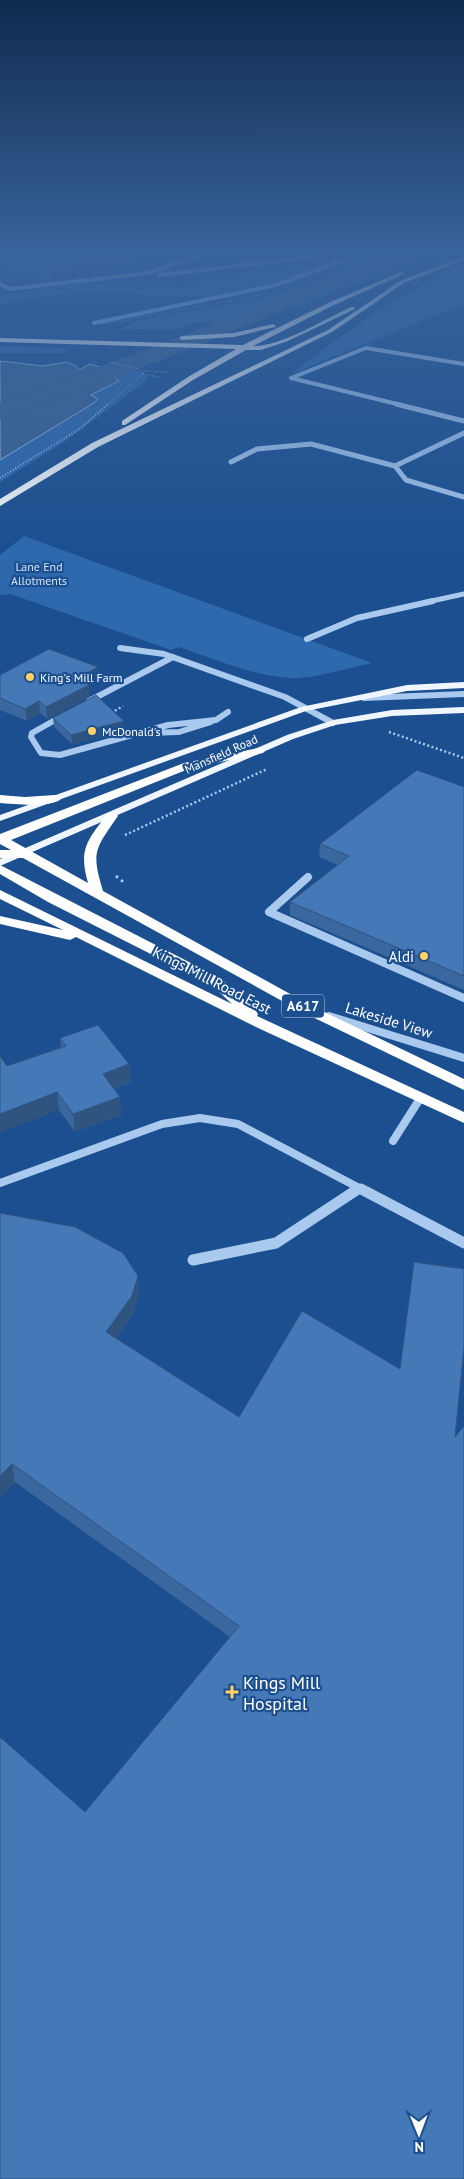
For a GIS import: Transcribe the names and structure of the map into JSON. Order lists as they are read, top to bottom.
{
  "streets": {
    "highway": ["Kings Mill Road East", "A617"],
    "main road": ["Mansfield Road"],
    "lane": ["Lakeside View"]
  },
  "crossings": [
    ["Mansfield Road", "Kings Mill Road East"],
    ["Mansfield Road", "A617"],
    ["Kings Mill Road East", "A617"],
    ["Kings Mill Road East", "Lakeside View"]
  ],
  "parks": ["Lane End Allotments"],
  "places": {
    "other": ["King's Mill Farm", "McDonald's", "Aldi"],
    "health": ["Kings Mill Hospital"]
  },
  "north": "bottom"
}
